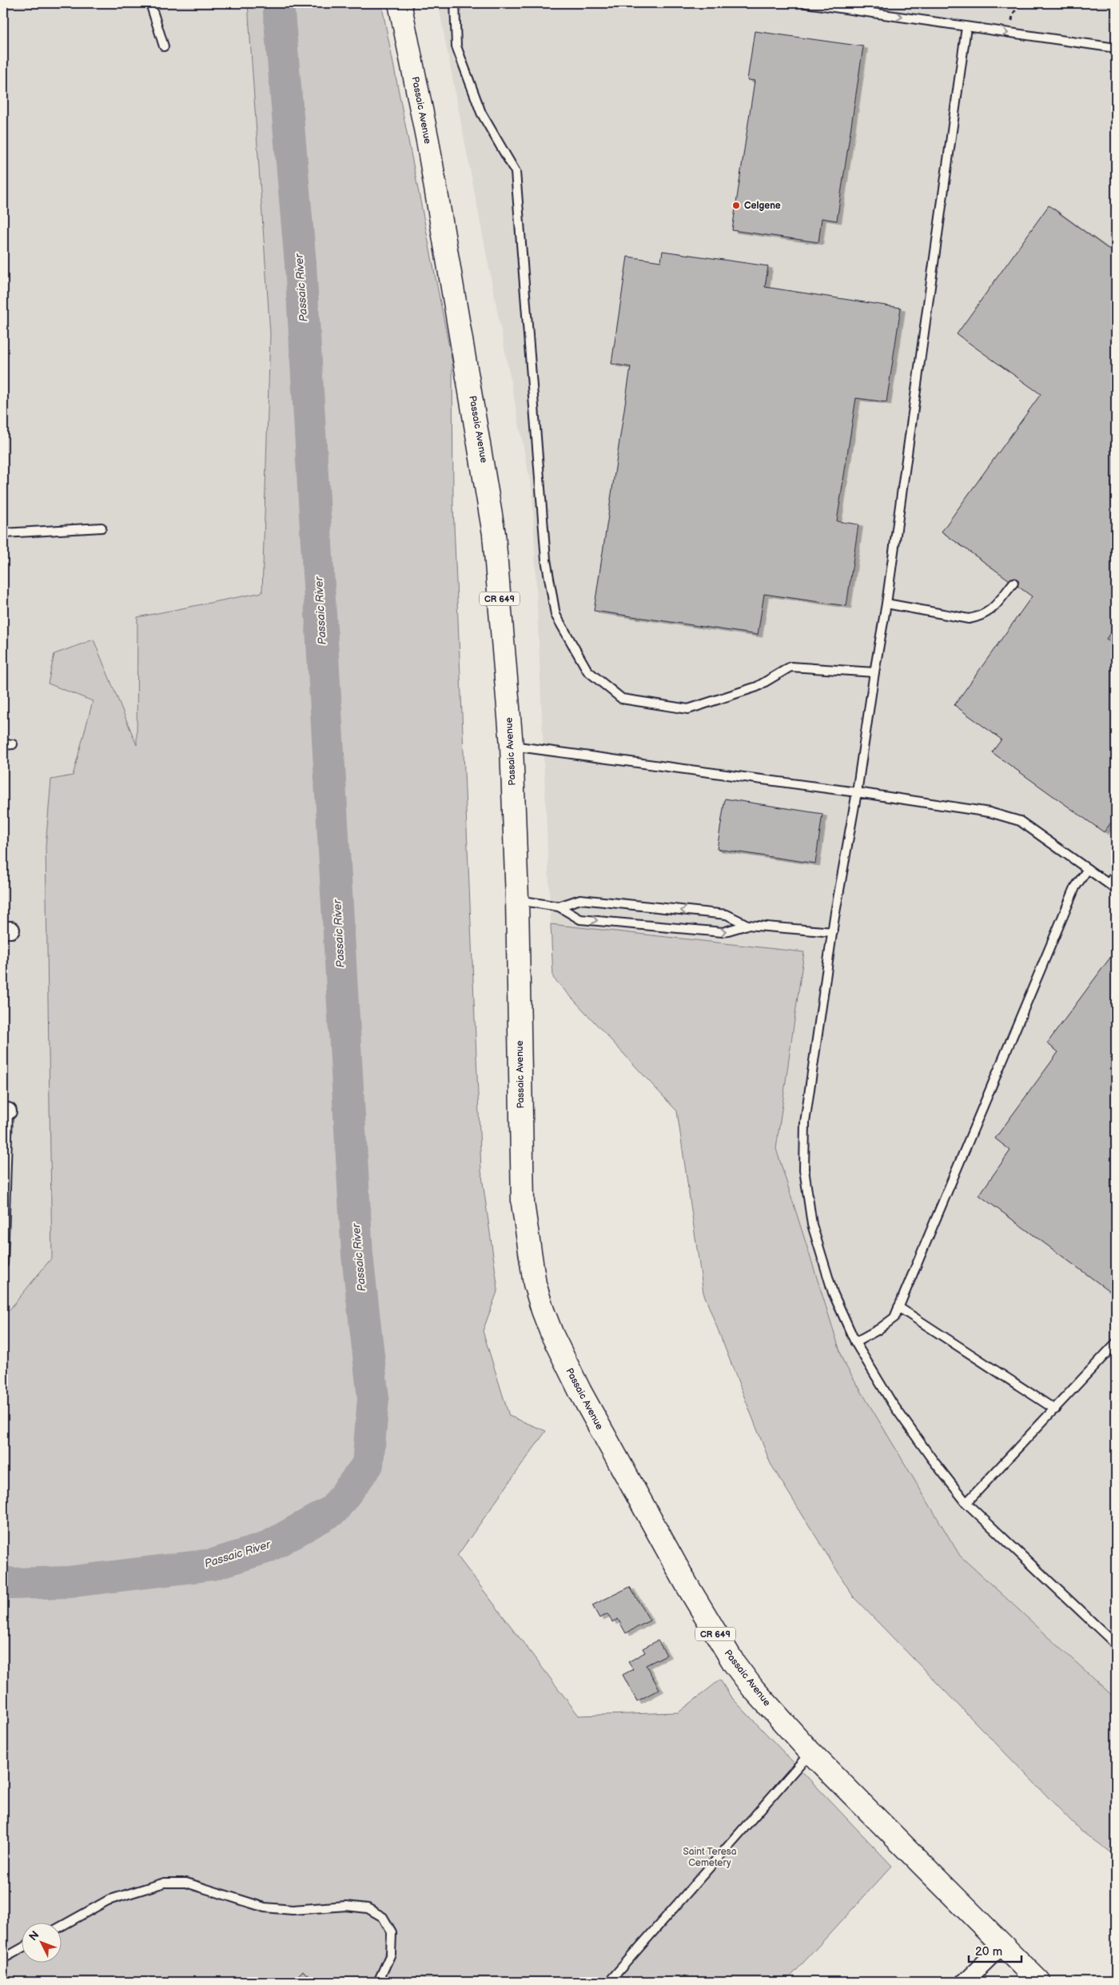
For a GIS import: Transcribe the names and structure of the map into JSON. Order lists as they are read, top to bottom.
{
  "streets": {
    "main road": ["Passaic Avenue", "CR 649"]
  },
  "water": ["Passaic River"],
  "parks": ["Saint Teresa Cemetery"],
  "places": ["Celgene"],
  "scale_bar": "20 m",
  "north": "top left"
}
